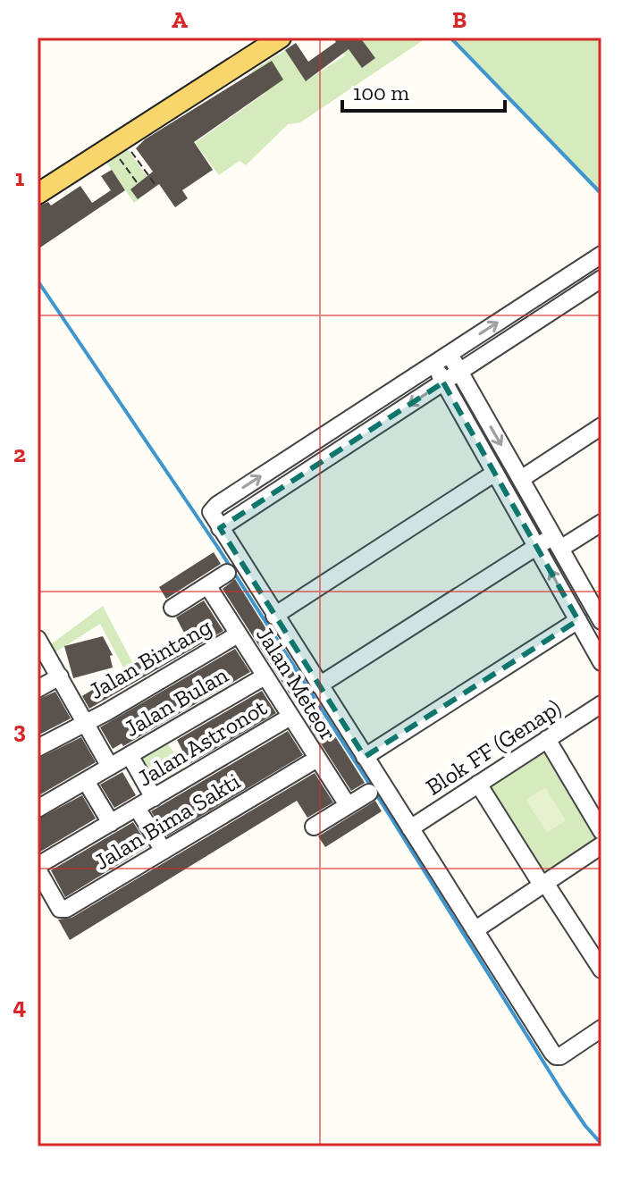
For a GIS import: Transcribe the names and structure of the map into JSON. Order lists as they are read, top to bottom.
{
  "streets": {
    "street": [
      "Jalan Bintang",
      "Jalan Meteor",
      "Jalan Bulan",
      "Jalan Astronot",
      "Blok FF (Genap)",
      "Jalan Bima Sakti"
    ]
  },
  "crossings": [
    ["Jalan Bintang", "Jalan Meteor"],
    ["Jalan Meteor", "Jalan Bulan"],
    ["Jalan Meteor", "Jalan Astronot"],
    ["Jalan Meteor", "Jalan Bima Sakti"],
    ["Jalan Astronot", "Jalan Bima Sakti"]
  ],
  "scale_bar": "100 m",
  "grid": {
    "columns": ["A", "B"],
    "rows": [
      "1",
      "2",
      "3",
      "4"
    ]
  }
}
